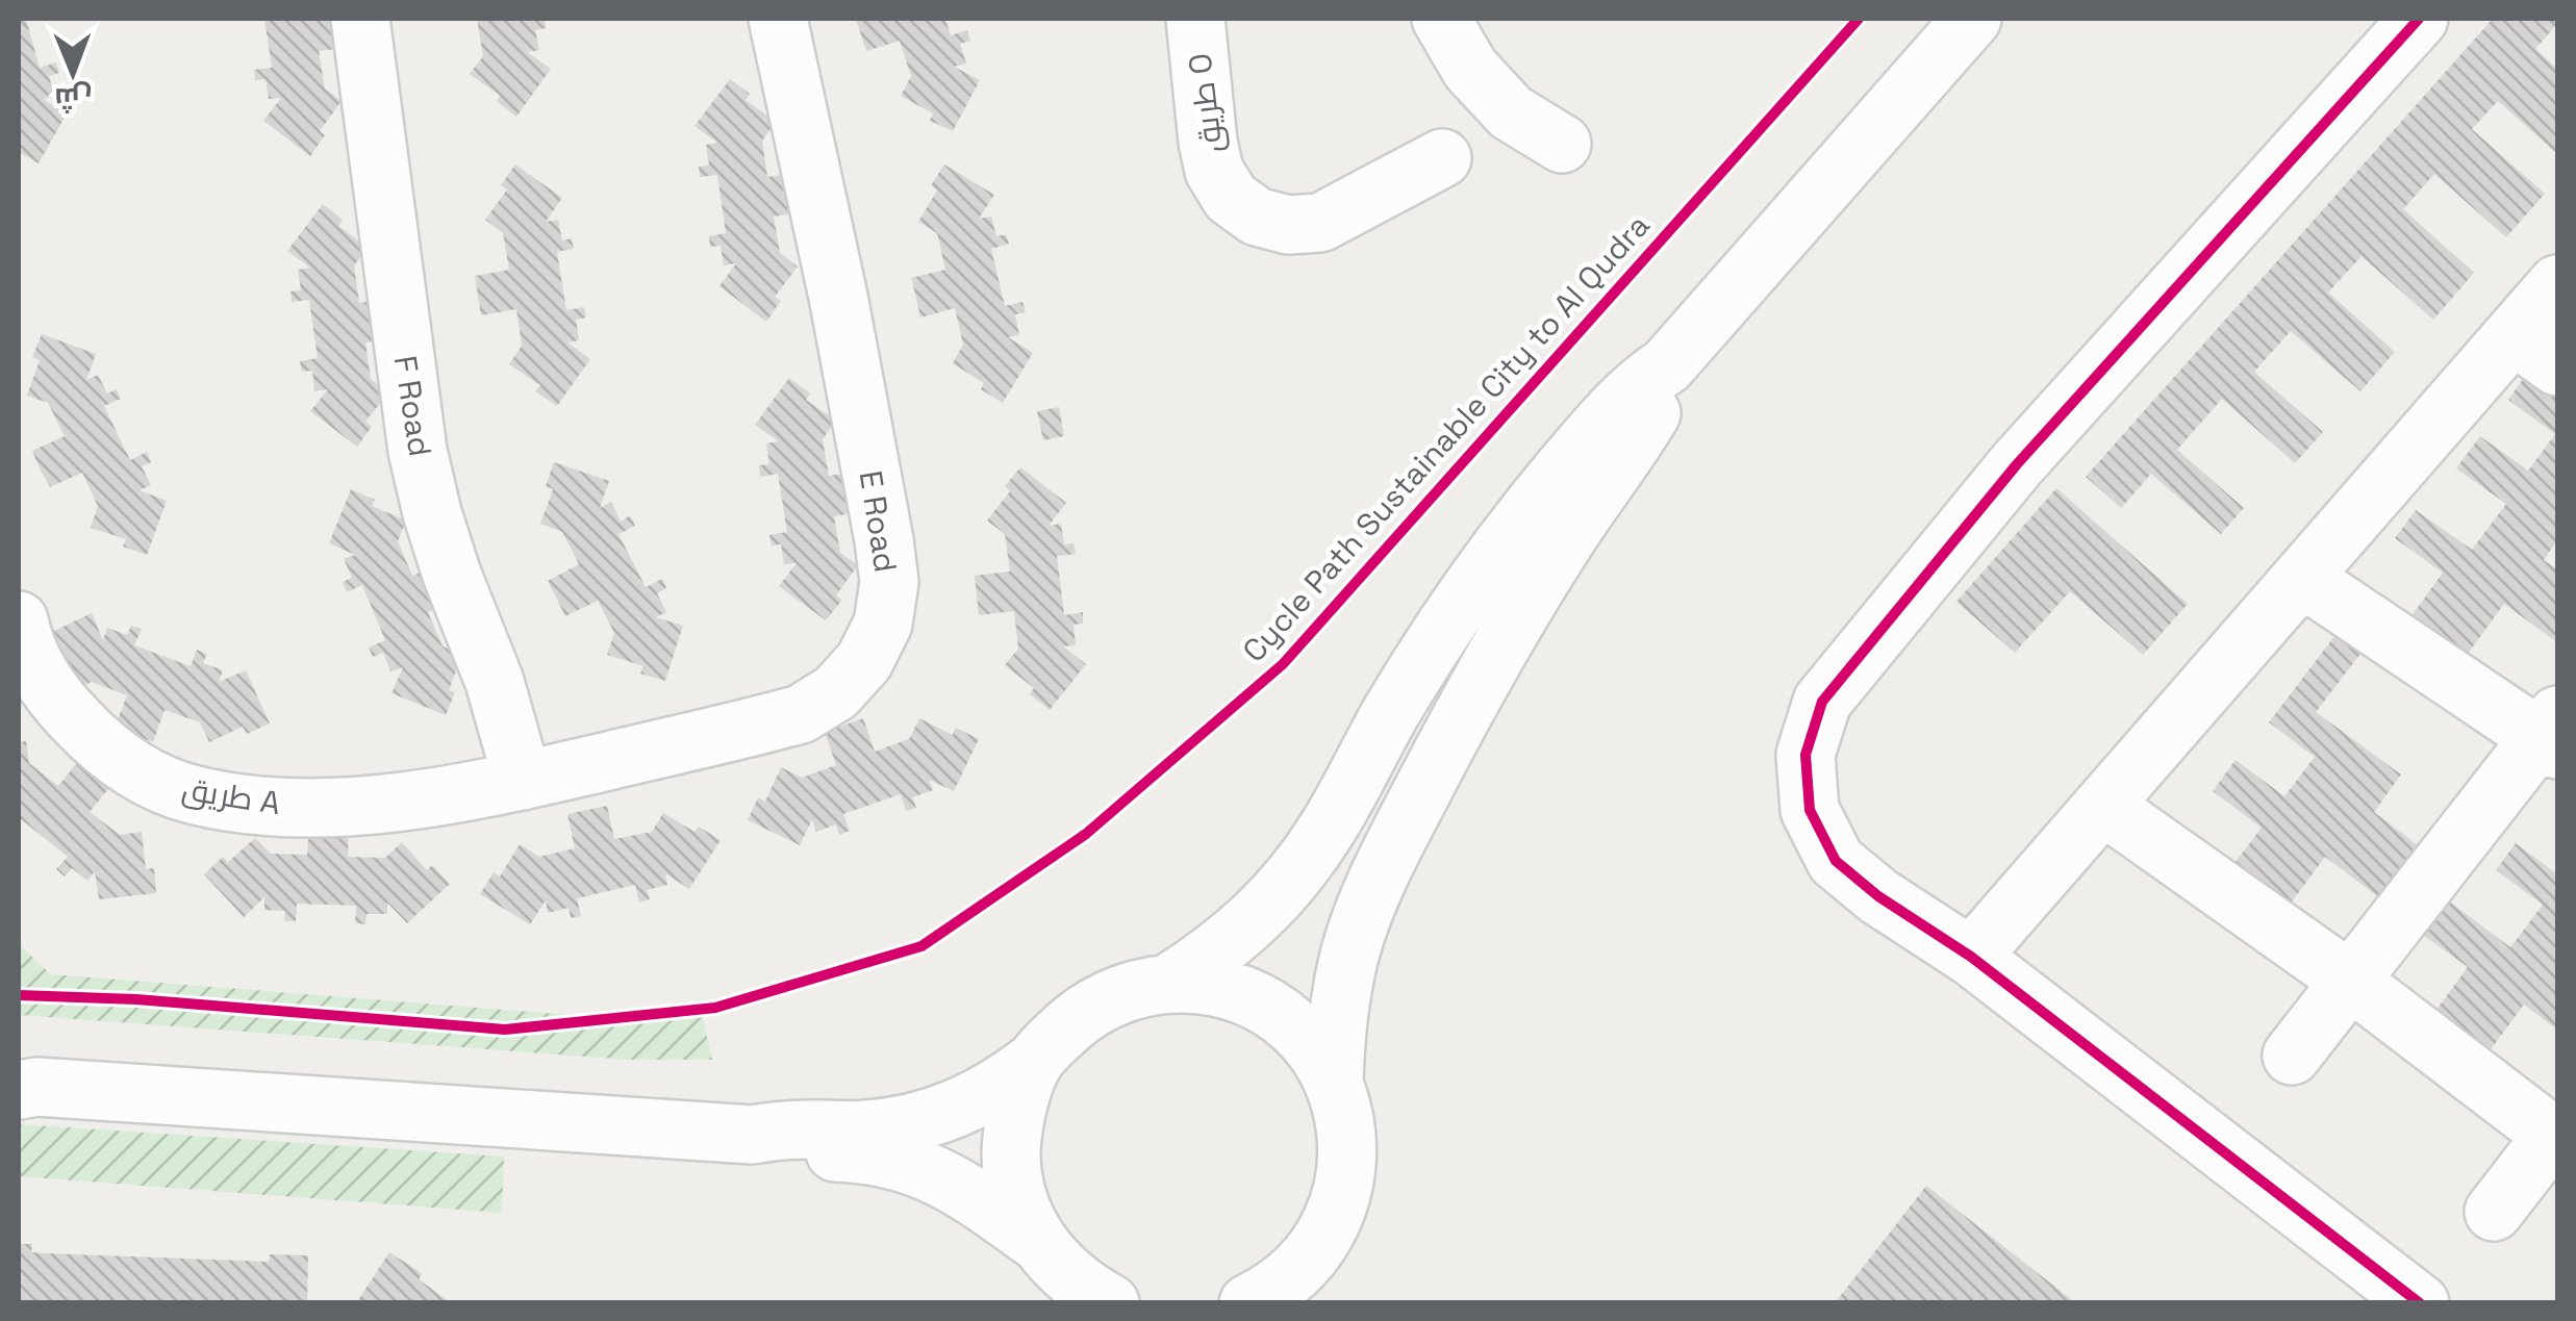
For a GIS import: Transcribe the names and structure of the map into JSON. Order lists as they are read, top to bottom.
{
  "streets": {
    "street": [
      "طريق O",
      "F Road",
      "E Road",
      "طريق A"
    ],
    "cycle path": ["Cycle Path Sustainable City to Al Qudra"]
  },
  "crossings": [
    ["F Road", "E Road"],
    ["F Road", "طريق A"],
    ["E Road", "طريق A"]
  ],
  "north": "bottom"
}
